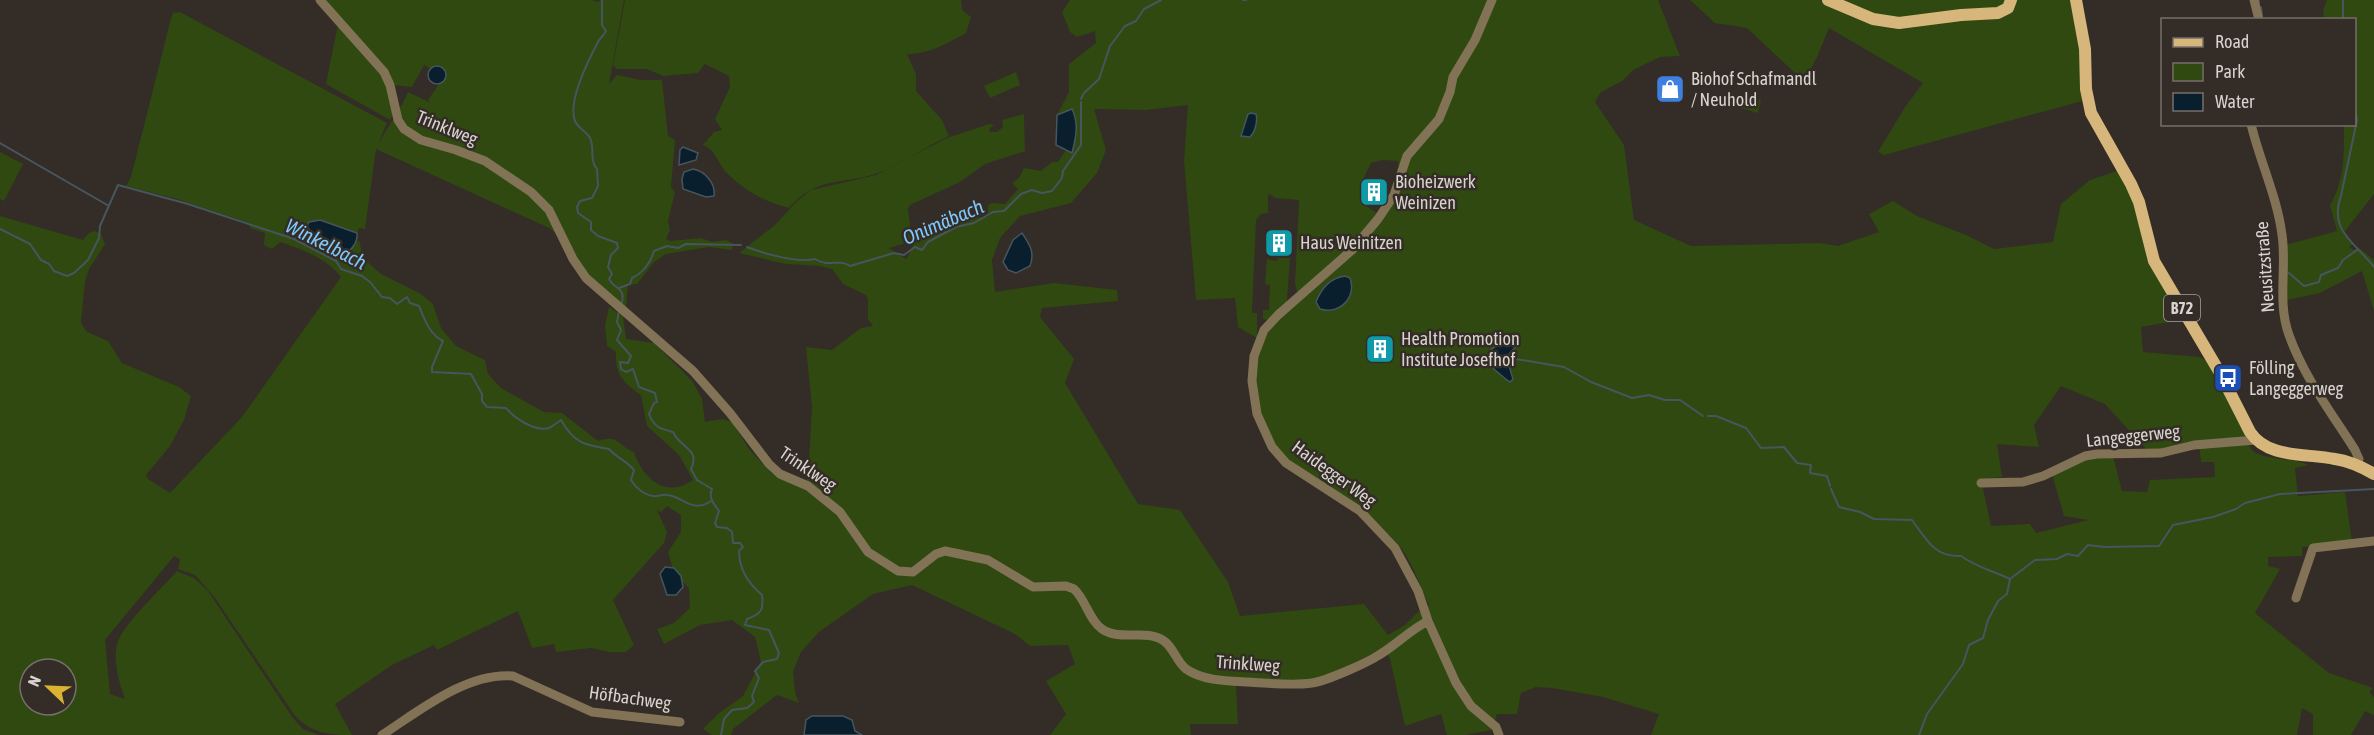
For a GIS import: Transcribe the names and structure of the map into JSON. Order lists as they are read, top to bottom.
{
  "streets": {
    "main road": ["B72"],
    "street": [
      "Trinklweg",
      "Neusitzstraße",
      "Langeggerweg",
      "Haidegger Weg",
      "Höfbachweg"
    ]
  },
  "crossings": [
    ["Trinklweg", "Haidegger Weg"],
    ["B72", "Langeggerweg"]
  ],
  "water": ["Onimäbach", "Winkelbach"],
  "places": {
    "shop": ["Biohof Schafmandl / Neuhold"],
    "building": ["Bioheizwerk Weinizen", "Haus Weinitzen", "Health Promotion Institute Josefhof"],
    "bus stop": ["Fölling Langeggerweg"]
  },
  "legend": ["Road", "Park", "Water"],
  "north": "top left"
}
